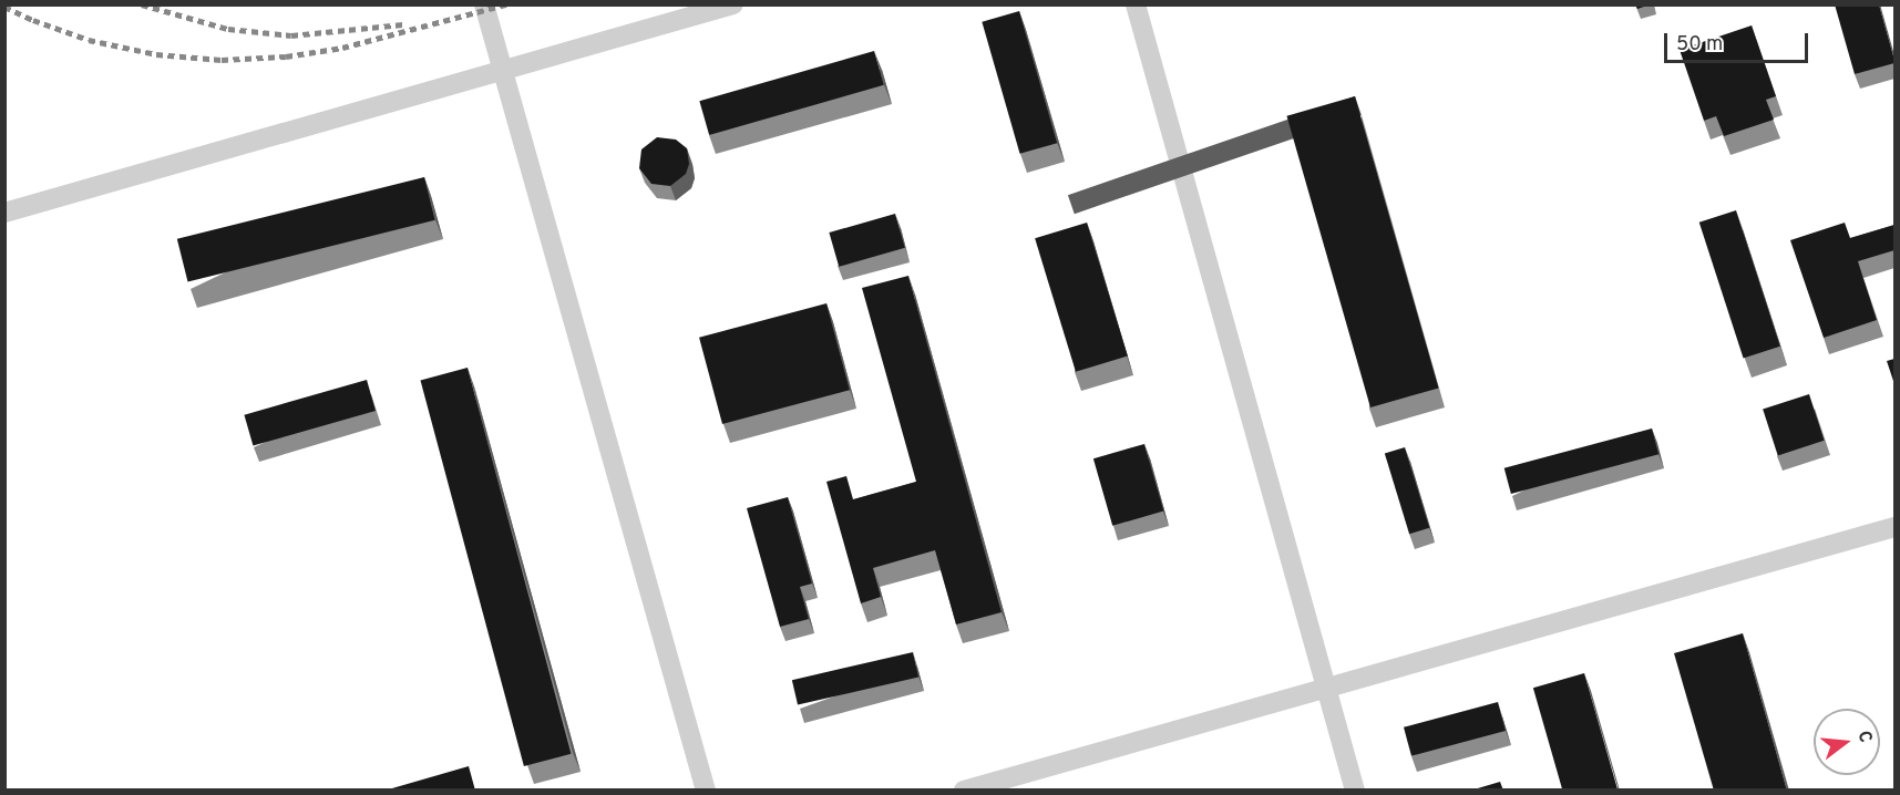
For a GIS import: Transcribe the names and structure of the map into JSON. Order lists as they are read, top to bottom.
{
  "scale_bar": "50 m",
  "north": "right"
}
